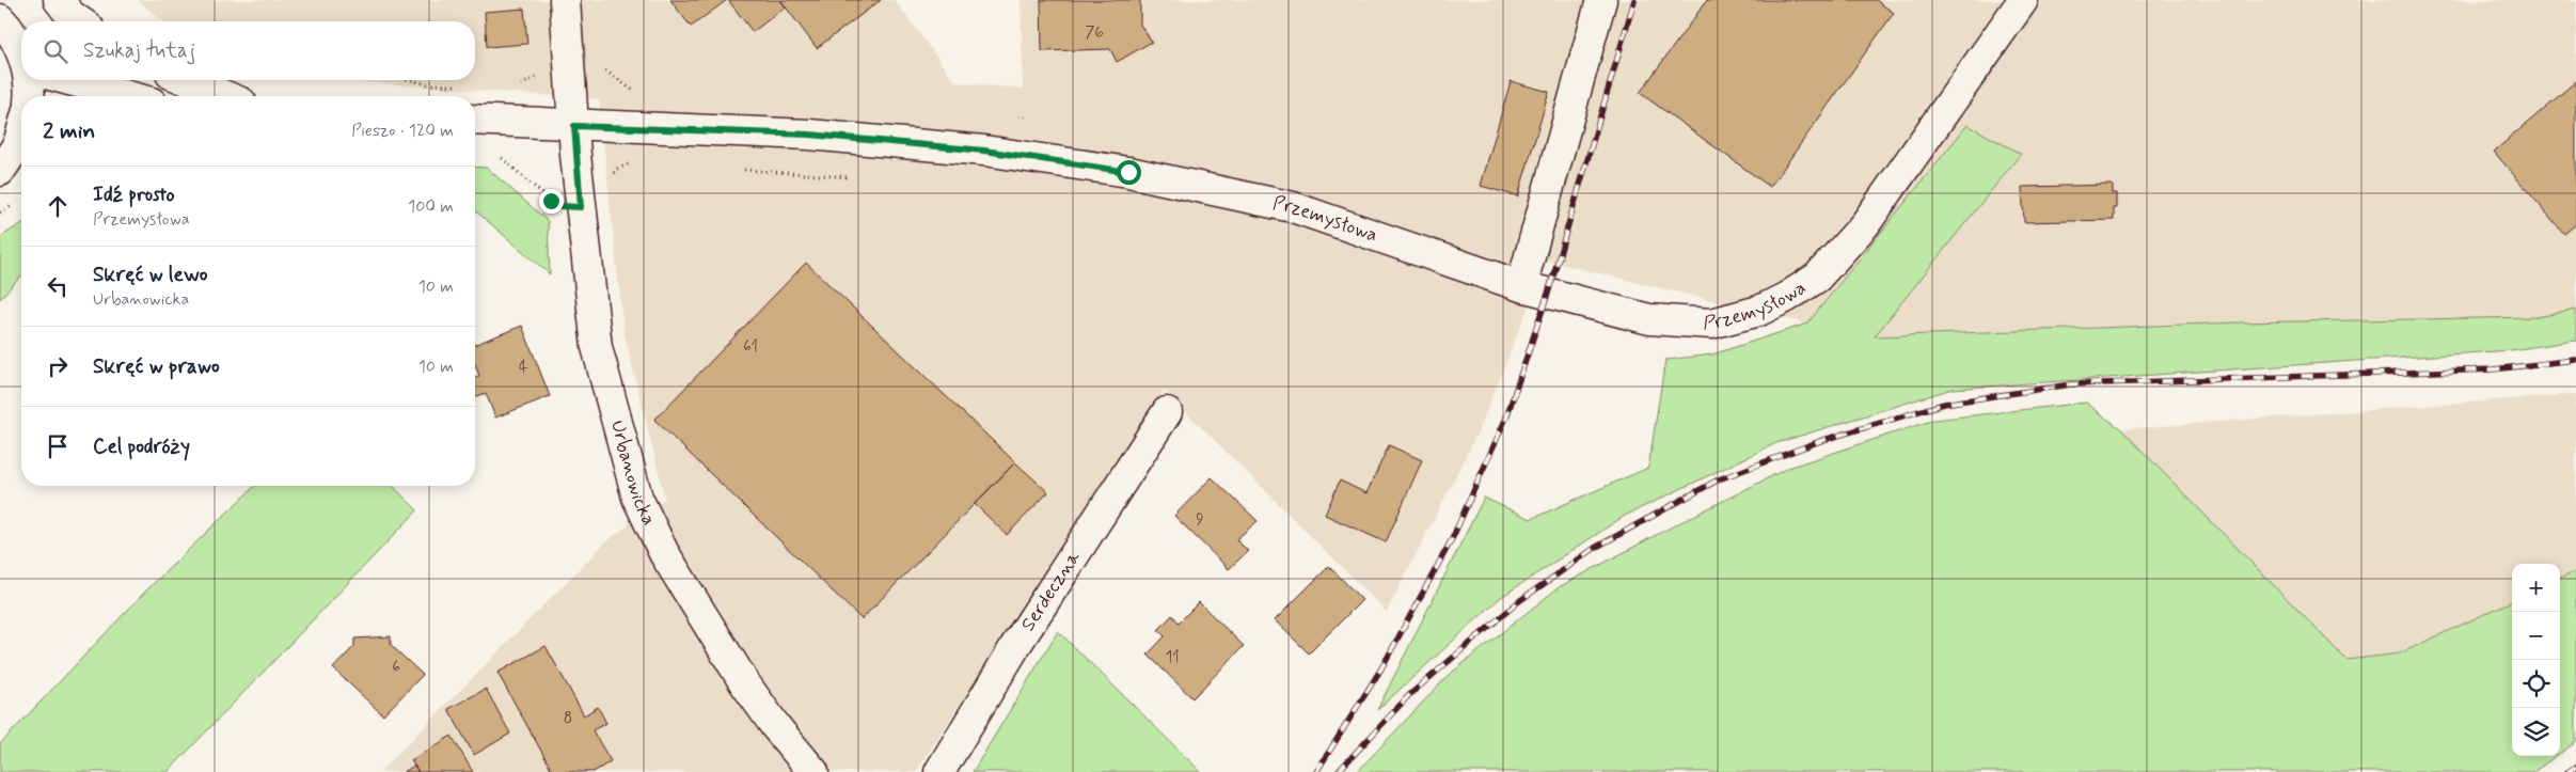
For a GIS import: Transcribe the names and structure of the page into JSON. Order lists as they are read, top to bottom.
{
  "streets": {
    "street": ["Przemysłowa", "Urbanowicka", "Serdeczna"]
  },
  "crossings": [
    ["Przemysłowa", "Urbanowicka"]
  ],
  "house_numbers": [
    "76",
    "61",
    "4",
    "9",
    "11",
    "6",
    "8"
  ],
  "page": {
    "search": "Szukaj tutaj",
    "heading": ["2 min", "Pieszo · 120 m"],
    "list": [
      ["Idź prosto", "Przemysłowa", "100 m"],
      ["Skręć w lewo", "Urbanowicka", "10 m"],
      ["Skręć w prawo", "10 m"],
      "Cel podróży"
    ],
    "map_buttons": ["+", "−"]
  }
}
